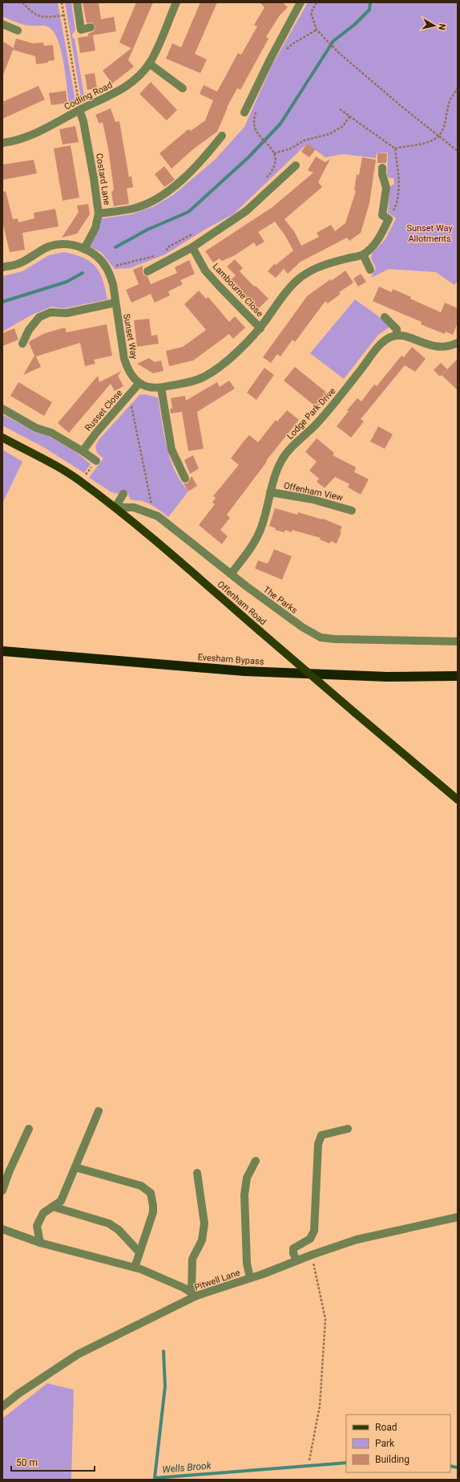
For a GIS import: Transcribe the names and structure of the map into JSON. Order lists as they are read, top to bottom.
{
  "streets": {
    "highway": ["Evesham Bypass"],
    "main road": ["Offenham Road"],
    "street": [
      "Codling Road",
      "Costard Lane",
      "Lambourne Close",
      "Sunset Way",
      "Russet Close",
      "Lodge Park Drive",
      "Offenham View",
      "The Parks",
      "Pitwell Lane"
    ]
  },
  "crossings": [
    ["Codling Road", "Costard Lane"],
    ["Costard Lane", "Sunset Way"],
    ["Sunset Way", "Russet Close"],
    ["Lodge Park Drive", "Offenham View"],
    ["Lodge Park Drive", "The Parks"],
    ["The Parks", "Offenham Road"]
  ],
  "water": ["Wells Brook"],
  "parks": ["Sunset Way Allotments"],
  "legend": ["Road", "Park", "Building"],
  "scale_bar": "50 m",
  "north": "right"
}
